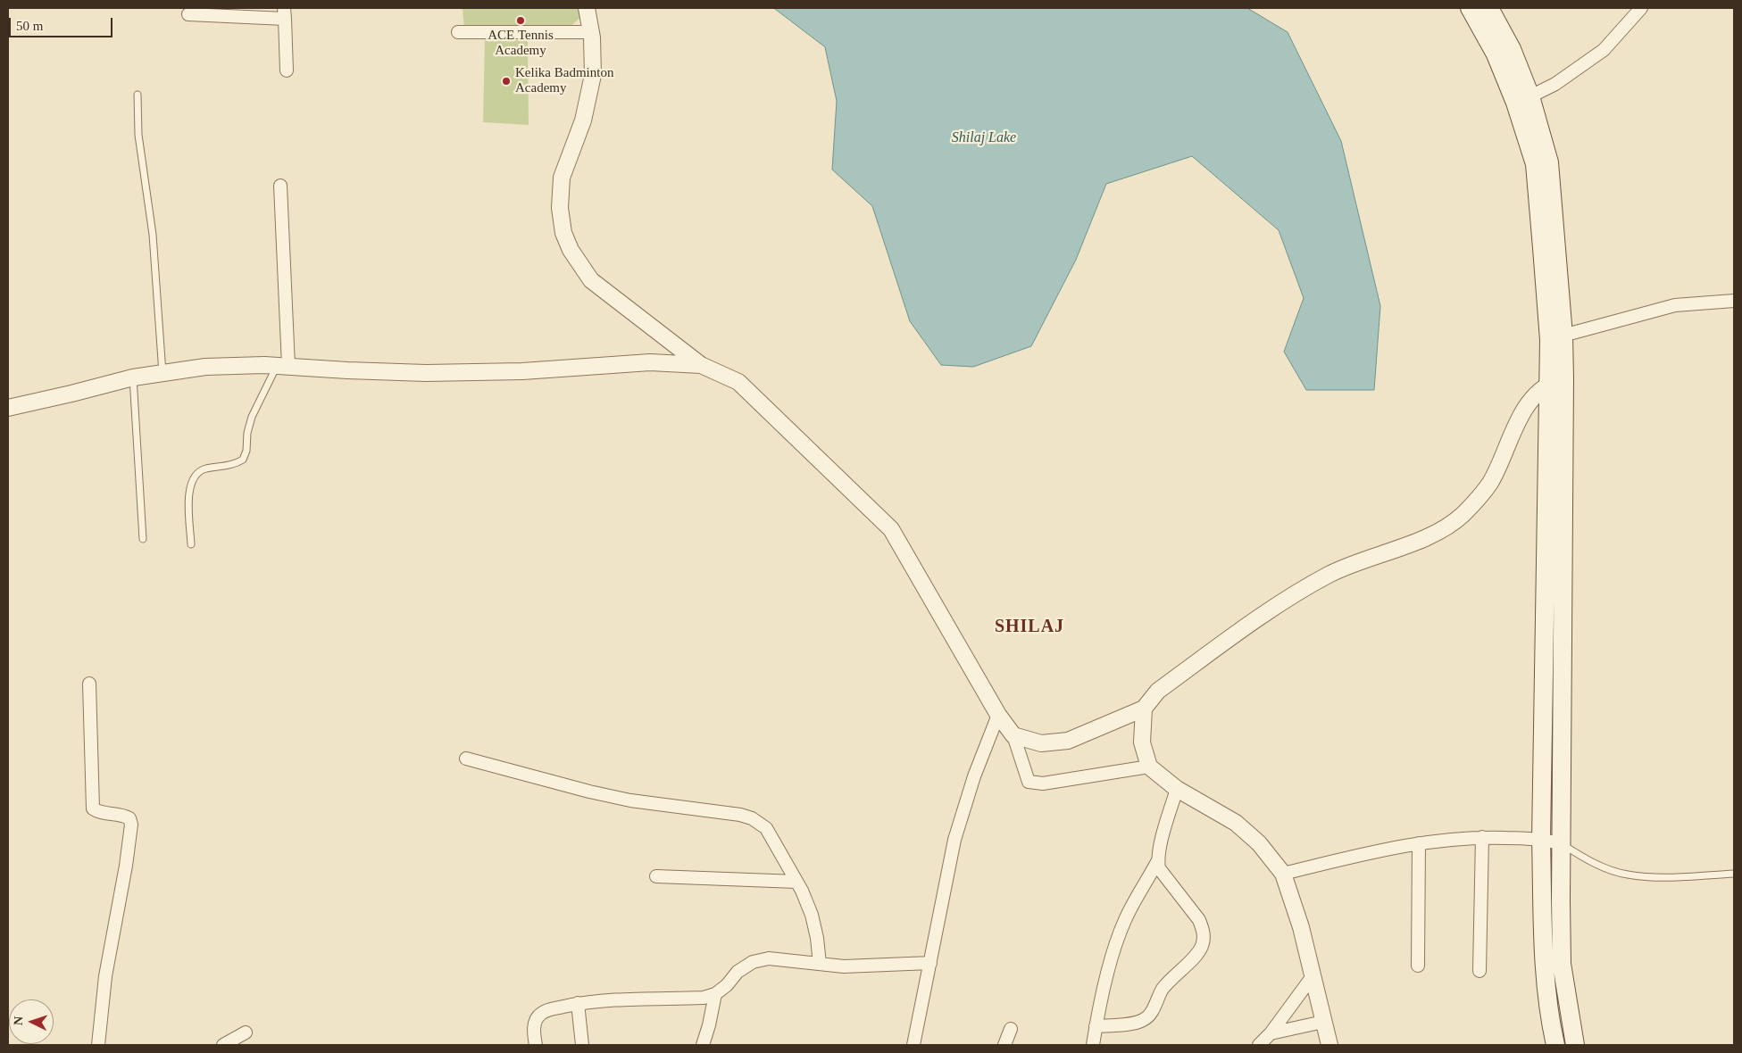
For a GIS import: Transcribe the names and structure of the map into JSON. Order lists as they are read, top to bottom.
{
  "districts": ["SHILAJ"],
  "water": ["Shilaj Lake"],
  "places": ["ACE Tennis Academy", "Kelika Badminton Academy"],
  "scale_bar": "50 m",
  "north": "left"
}
